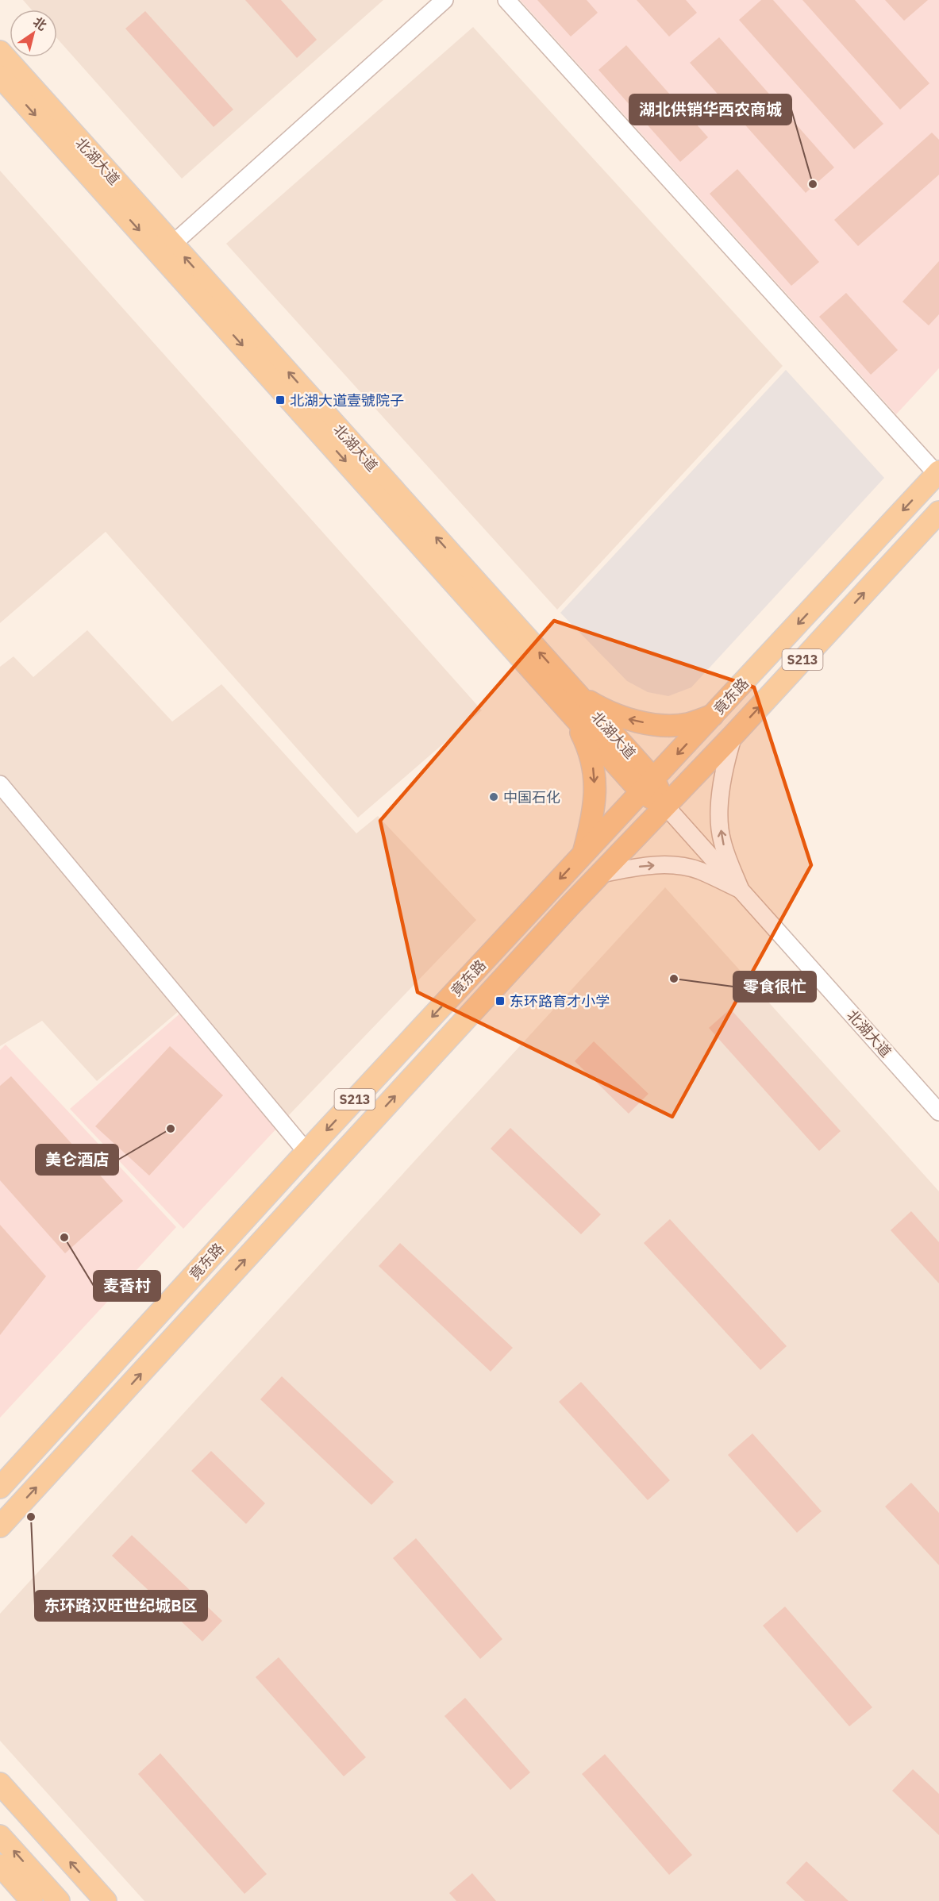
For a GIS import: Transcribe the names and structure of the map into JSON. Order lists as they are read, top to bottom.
{
  "streets": {
    "main road": ["北湖大道", "S213", "竟东路"]
  },
  "crossings": [
    ["北湖大道", "竟东路"]
  ],
  "places": {
    "other": [
      "湖北供销华西农商城",
      "中国石化",
      "零食很忙",
      "美仑酒店",
      "麦香村",
      "东环路汉旺世纪城B区"
    ],
    "transit": ["北湖大道壹號院子", "东环路育才小学"]
  },
  "north": "top right"
}
